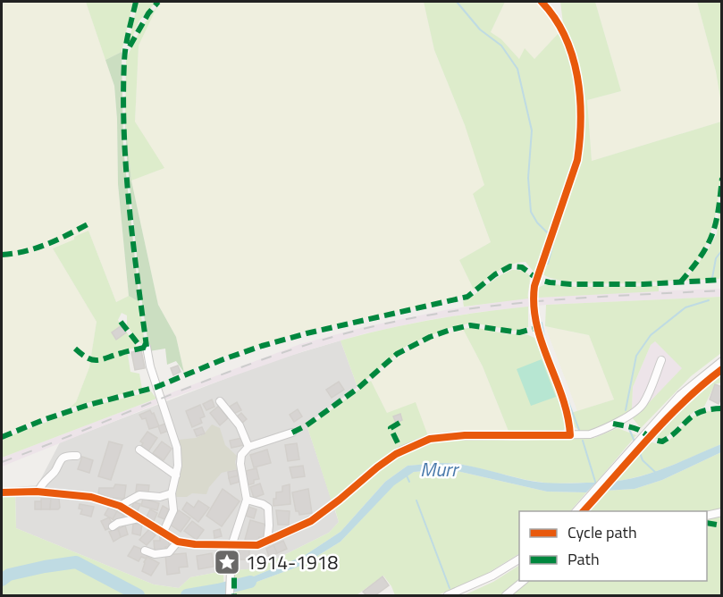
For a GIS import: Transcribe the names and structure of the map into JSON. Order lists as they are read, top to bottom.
{
  "water": ["Murr"],
  "places": {
    "place": ["1914-1918"]
  },
  "legend": ["Cycle path", "Path"]
}
